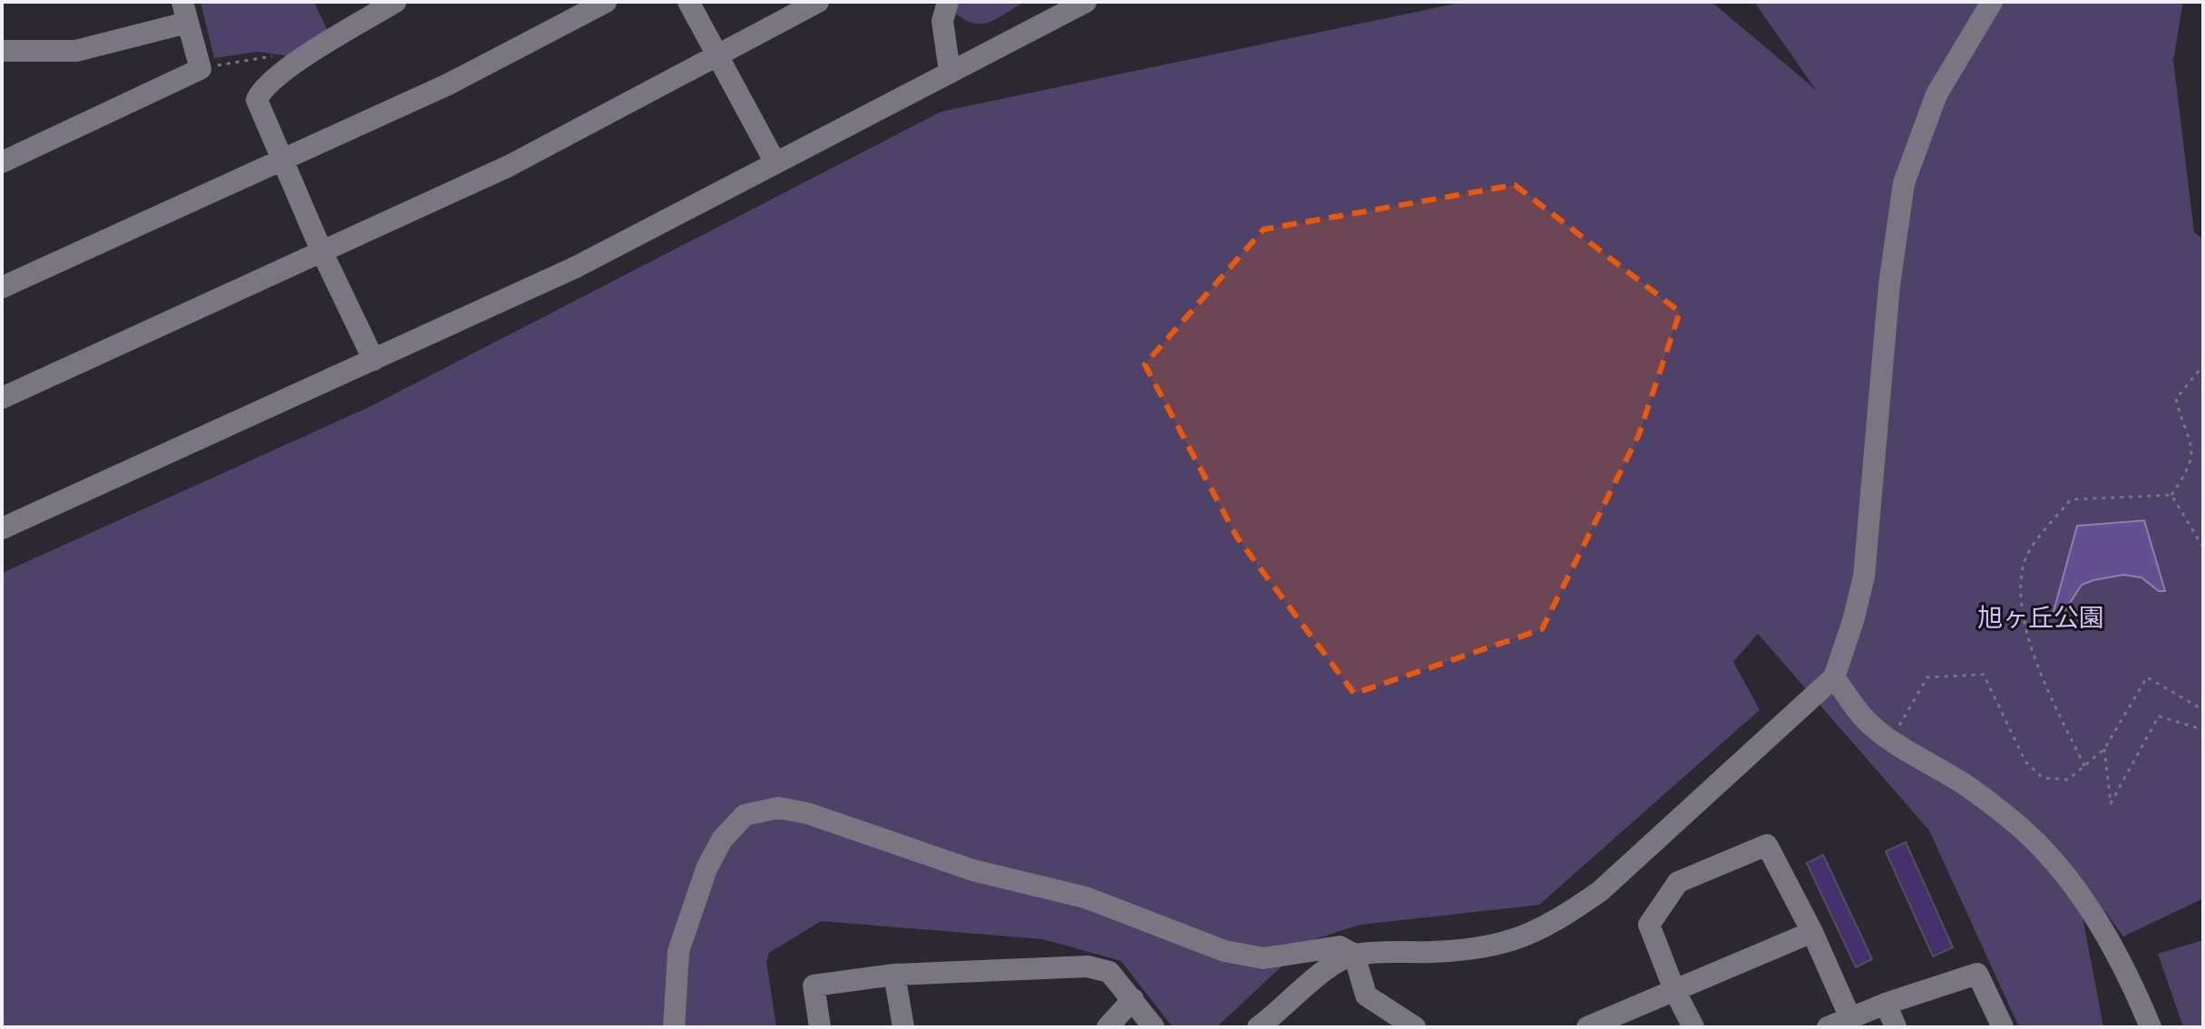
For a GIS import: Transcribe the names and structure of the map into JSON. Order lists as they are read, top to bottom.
{
  "parks": ["旭ヶ丘公園"]
}
